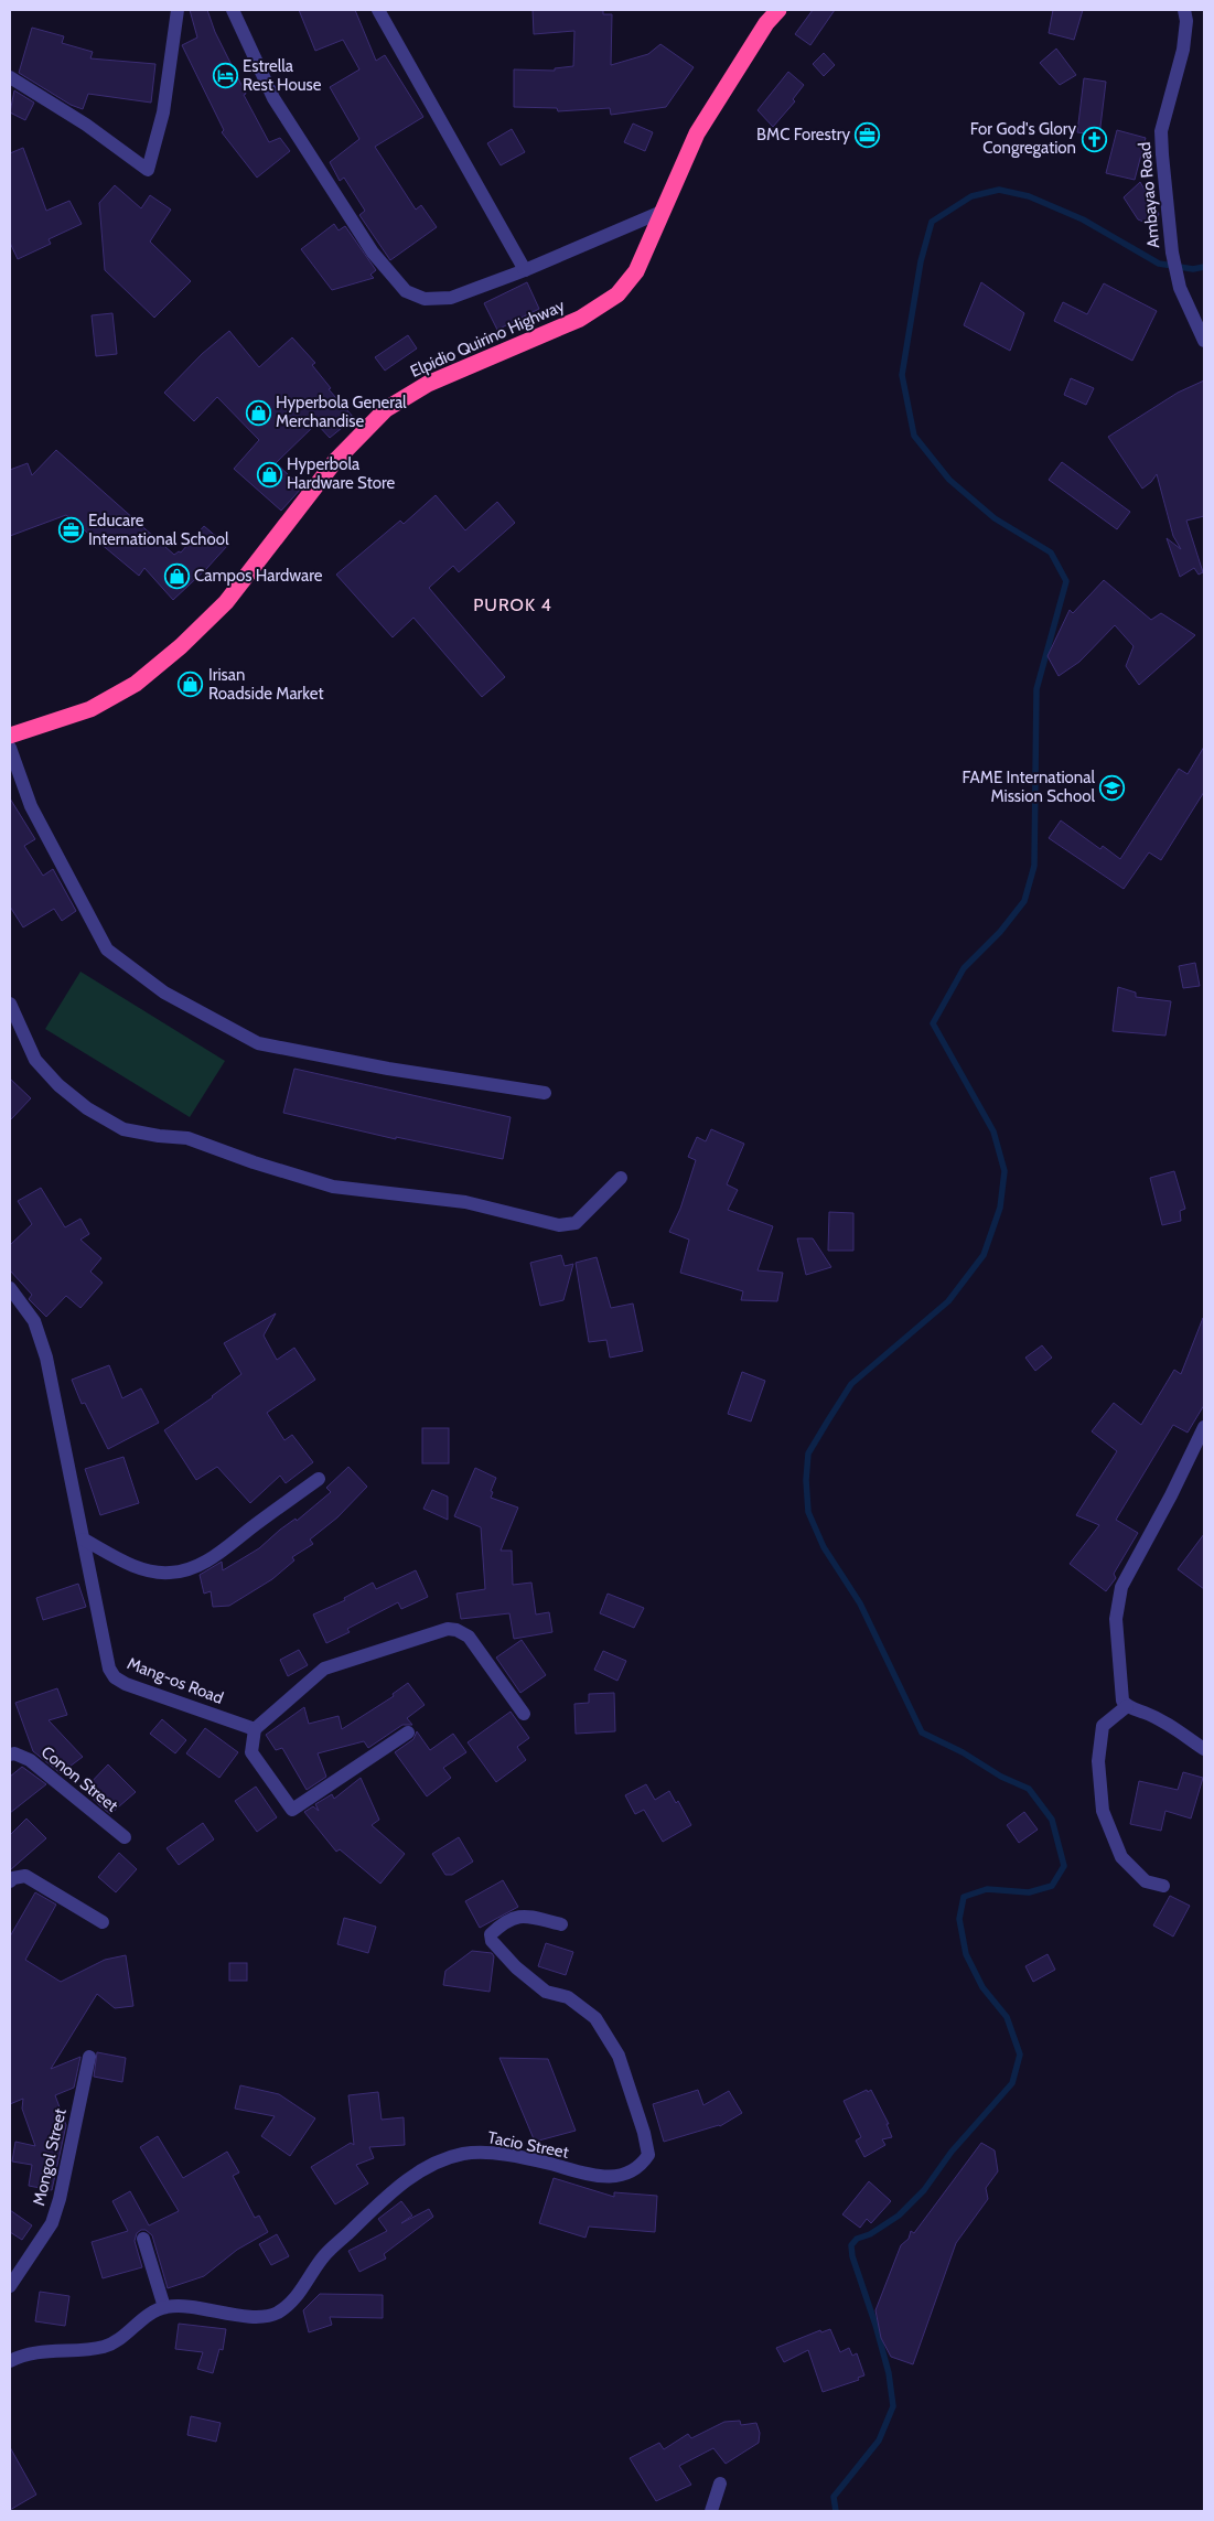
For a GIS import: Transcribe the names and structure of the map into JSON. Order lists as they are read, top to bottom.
{
  "streets": {
    "highway": ["Elpidio Quirino Highway"],
    "street": [
      "Ambayao Road",
      "Mang-os Road",
      "Conon Street",
      "Tacio Street",
      "Mongol Street"
    ]
  },
  "districts": ["PUROK 4"],
  "places": {
    "hotel": ["Estrella Rest House"],
    "office": ["BMC Forestry", "Educare International School"],
    "church": ["For God's Glory Congregation"],
    "shop": [
      "Hyperbola General Merchandise",
      "Hyperbola Hardware Store",
      "Campos Hardware",
      "Irisan Roadside Market"
    ],
    "school or university": ["FAME International Mission School"]
  }
}
